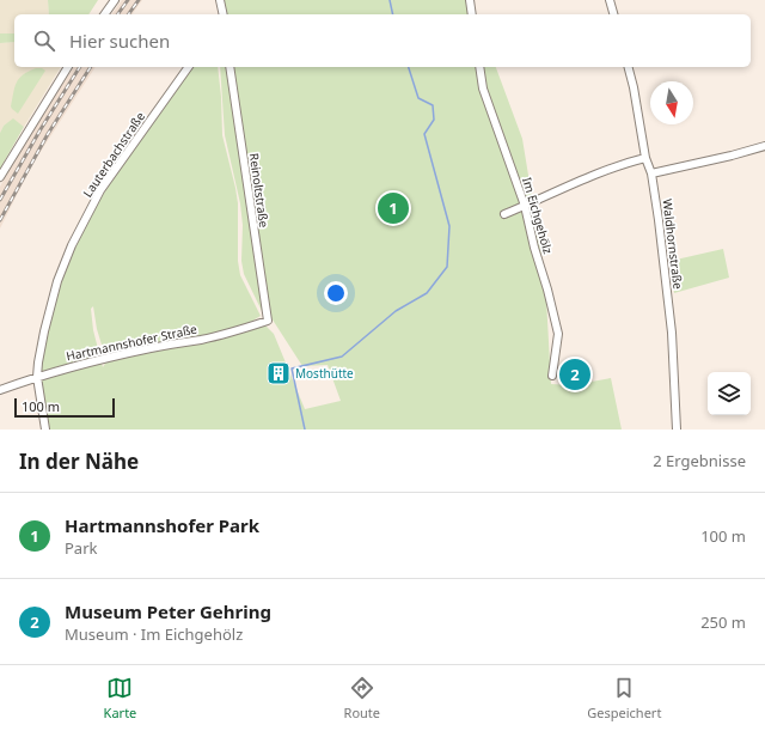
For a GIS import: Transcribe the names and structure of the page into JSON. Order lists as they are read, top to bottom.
{
  "streets": {
    "street": [
      "Lauterbachstraße",
      "Reinoltstraße",
      "Im Eichgehölz",
      "Waldhornstraße",
      "Hartmannshofer Straße"
    ]
  },
  "crossings": [
    ["Lauterbachstraße", "Hartmannshofer Straße"],
    ["Reinoltstraße", "Hartmannshofer Straße"]
  ],
  "places": {
    "building": ["Mosthütte"]
  },
  "scale_bar": "100 m",
  "north": "bottom",
  "page": {
    "search": "Hier suchen",
    "pins": ["1", "2"],
    "scale": "100 m",
    "heading": ["In der Nähe", "2 Ergebnisse"],
    "list": [
      {
        "mark": "1",
        "name": "Hartmannshofer Park",
        "note": "Park",
        "value": "100 m"
      },
      {
        "mark": "2",
        "name": "Museum Peter Gehring",
        "note": "Museum · Im Eichgehölz",
        "value": "250 m"
      }
    ],
    "nav": ["Karte", "Route", "Gespeichert"]
  }
}
